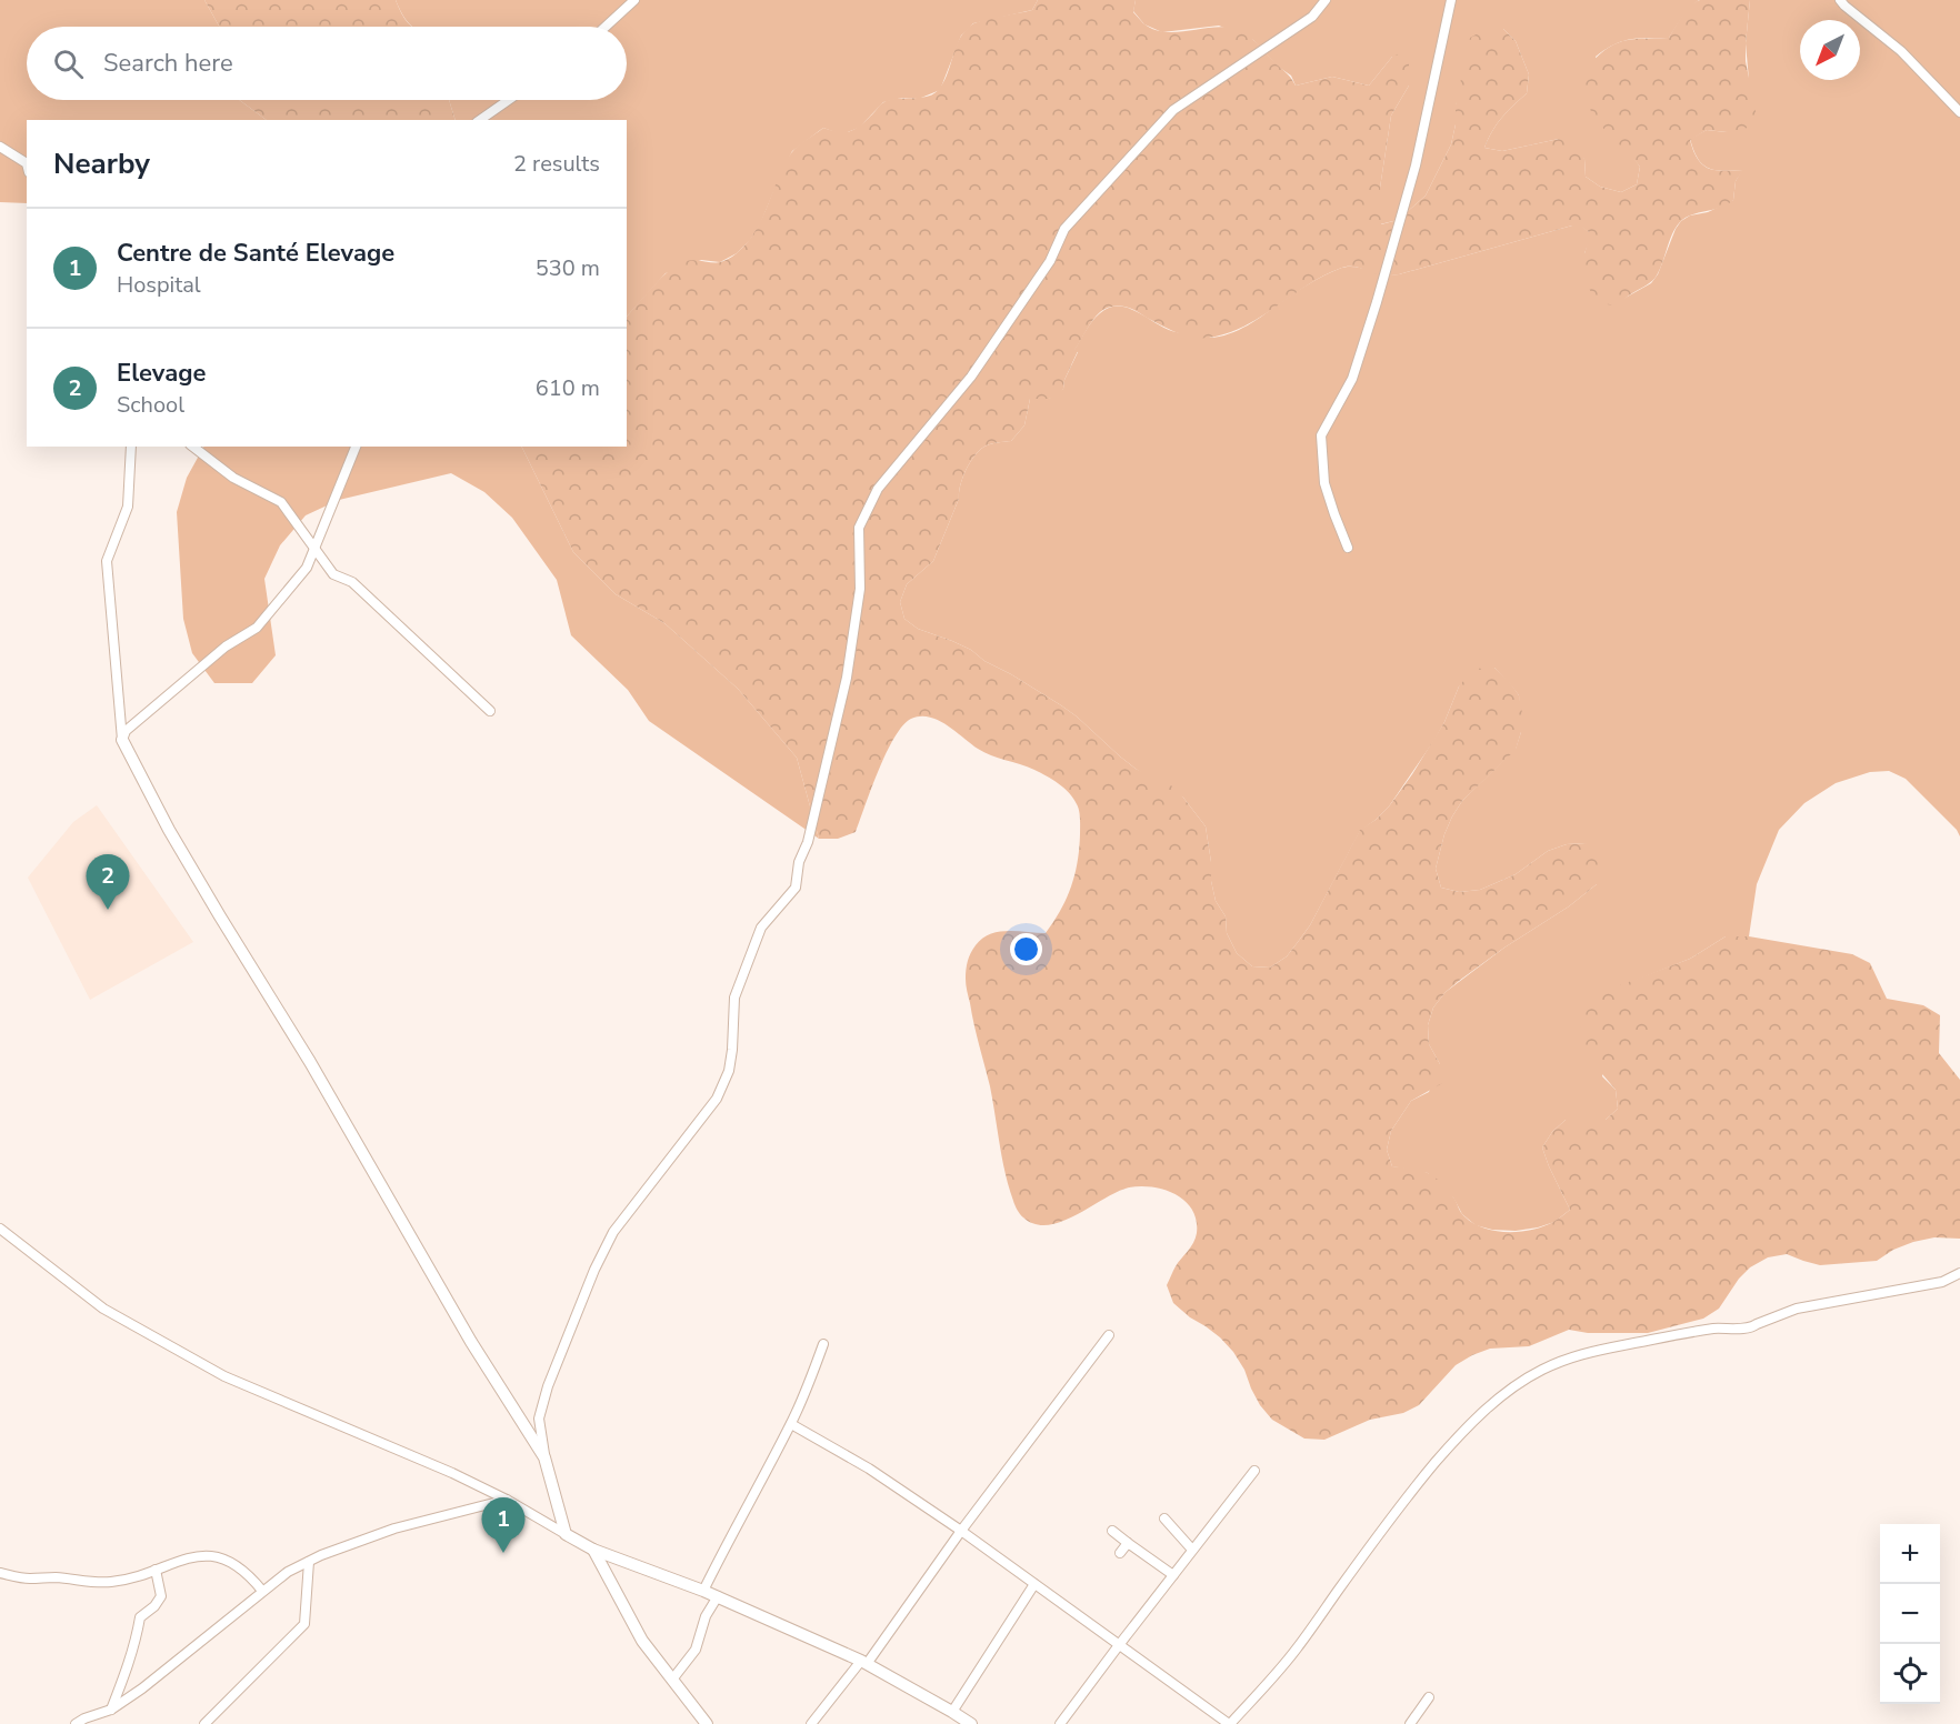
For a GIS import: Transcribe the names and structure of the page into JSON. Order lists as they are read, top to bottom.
{
  "north": "bottom left",
  "page": {
    "search": "Search here",
    "heading": ["Nearby", "2 results"],
    "list": [
      {
        "mark": "1",
        "name": "Centre de Santé Elevage",
        "note": "Hospital",
        "value": "530 m"
      },
      {
        "mark": "2",
        "name": "Elevage",
        "note": "School",
        "value": "610 m"
      }
    ],
    "pins": ["2", "1"],
    "map_buttons": ["+", "−"]
  }
}
